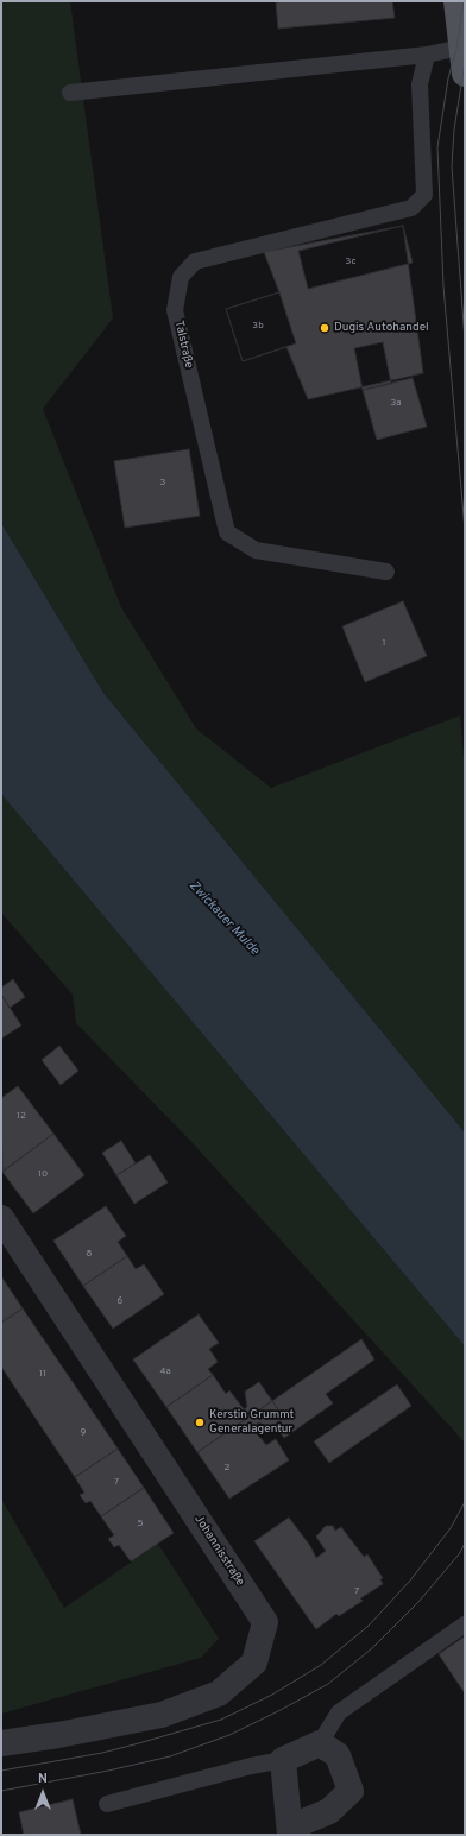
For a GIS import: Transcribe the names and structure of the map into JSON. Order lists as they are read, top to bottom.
{
  "streets": {
    "street": ["Johannisstraße"],
    "lane": ["Talstraße"]
  },
  "water": ["Zwickauer Mulde"],
  "places": ["Dugis Autohandel", "Kerstin Grummt Generalagentur"],
  "house_numbers": [
    "3c",
    "3b",
    "3a",
    "3",
    "1",
    "12",
    "10",
    "8",
    "6",
    "4a",
    "11",
    "9",
    "2",
    "7",
    "5",
    "7"
  ],
  "north": "top"
}
